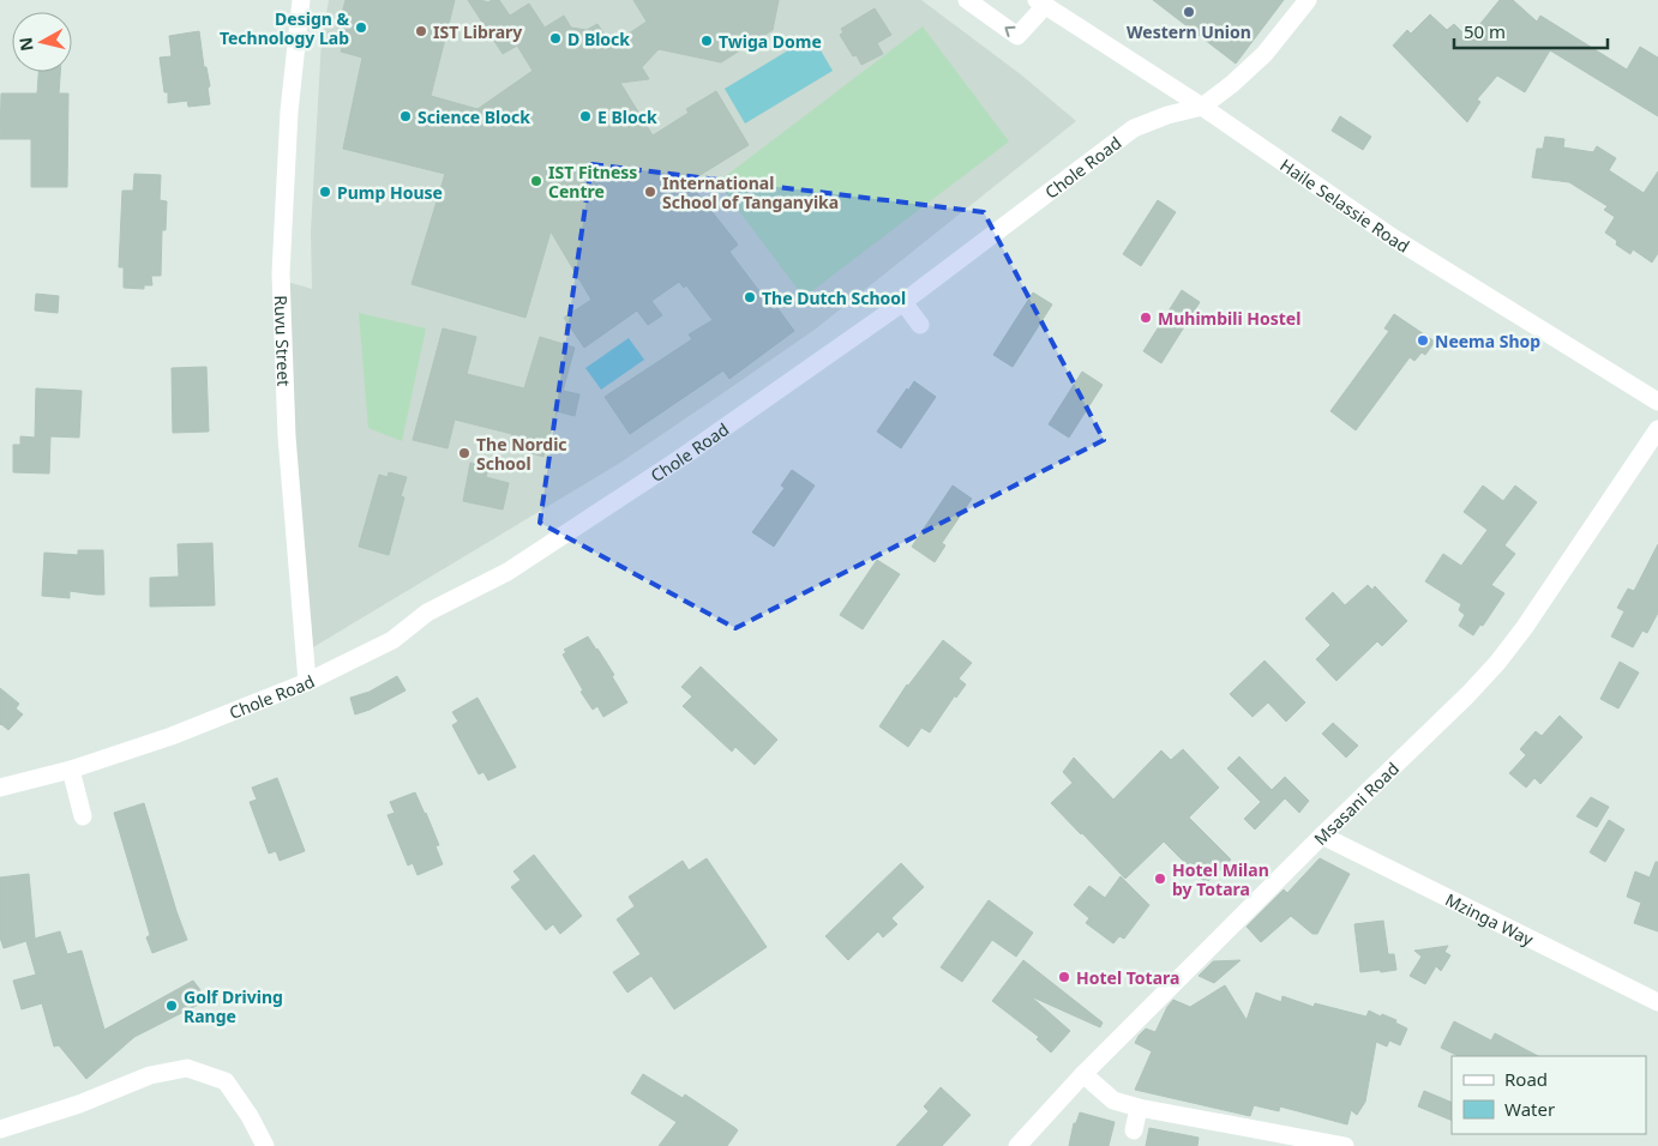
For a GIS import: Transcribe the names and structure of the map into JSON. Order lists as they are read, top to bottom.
{
  "streets": {
    "street": [
      "Chole Road",
      "Haile Selassie Road",
      "Ruvu Street",
      "Msasani Road",
      "Mzinga Way"
    ]
  },
  "crossings": [
    ["Chole Road", "Haile Selassie Road"],
    ["Chole Road", "Ruvu Street"],
    ["Msasani Road", "Mzinga Way"]
  ],
  "places": [
    "Western Union",
    "Design & Technology Lab",
    "IST Library",
    "D Block",
    "Twiga Dome",
    "Science Block",
    "E Block",
    "IST Fitness Centre",
    "Pump House",
    "International School of Tanganyika",
    "The Dutch School",
    "Muhimbili Hostel",
    "Neema Shop",
    "The Nordic School",
    "Hotel Milan by Totara",
    "Hotel Totara",
    "Golf Driving Range"
  ],
  "legend": ["Road", "Water"],
  "scale_bar": "50 m",
  "north": "left"
}
